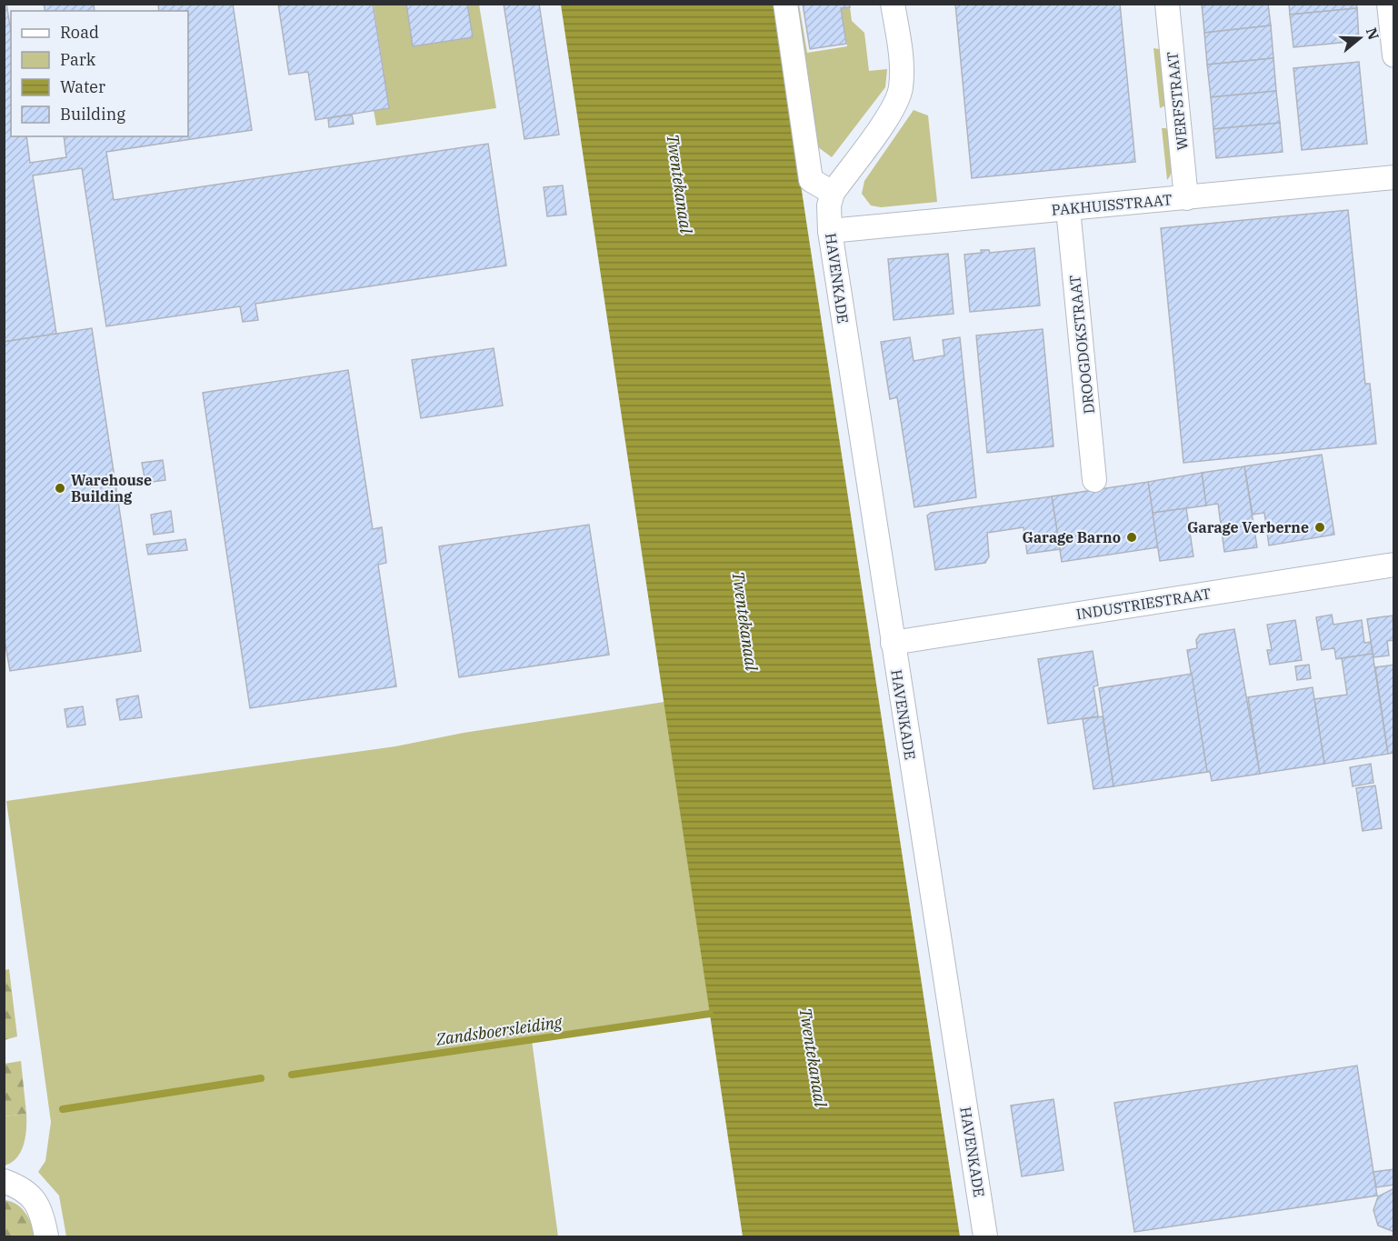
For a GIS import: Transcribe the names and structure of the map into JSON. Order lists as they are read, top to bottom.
{
  "streets": {
    "street": [
      "WERFSTRAAT",
      "PAKHUISSTRAAT",
      "HAVENKADE",
      "DROOGDOKSTRAAT",
      "INDUSTRIESTRAAT"
    ]
  },
  "crossings": [
    ["WERFSTRAAT", "PAKHUISSTRAAT"],
    ["PAKHUISSTRAAT", "HAVENKADE"],
    ["PAKHUISSTRAAT", "DROOGDOKSTRAAT"],
    ["HAVENKADE", "INDUSTRIESTRAAT"]
  ],
  "water": ["Twentekanaal", "Zandsboersleiding"],
  "places": ["Warehouse Building", "Garage Verberne", "Garage Barno"],
  "legend": [
    "Road",
    "Park",
    "Water",
    "Building"
  ],
  "north": "right"
}
